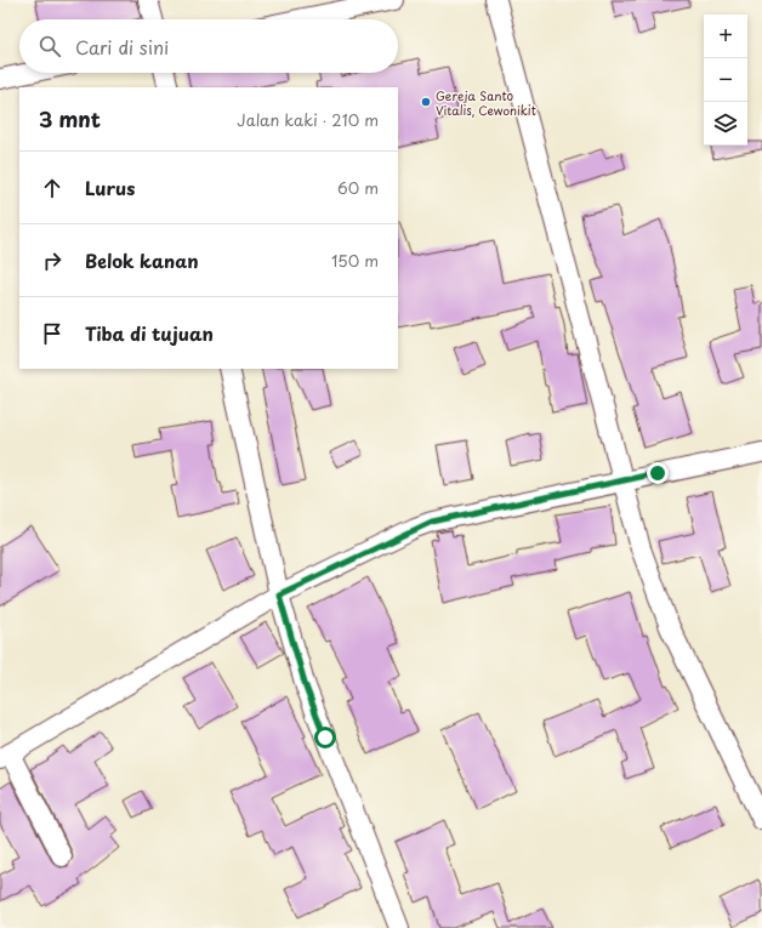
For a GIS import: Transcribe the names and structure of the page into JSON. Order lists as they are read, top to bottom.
{
  "places": ["Gereja Santo Vitalis, Cewonikit"],
  "page": {
    "map_buttons": ["+", "−"],
    "search": "Cari di sini",
    "heading": ["3 mnt", "Jalan kaki · 210 m"],
    "list": [
      ["Lurus", "60 m"],
      ["Belok kanan", "150 m"],
      "Tiba di tujuan"
    ]
  }
}
